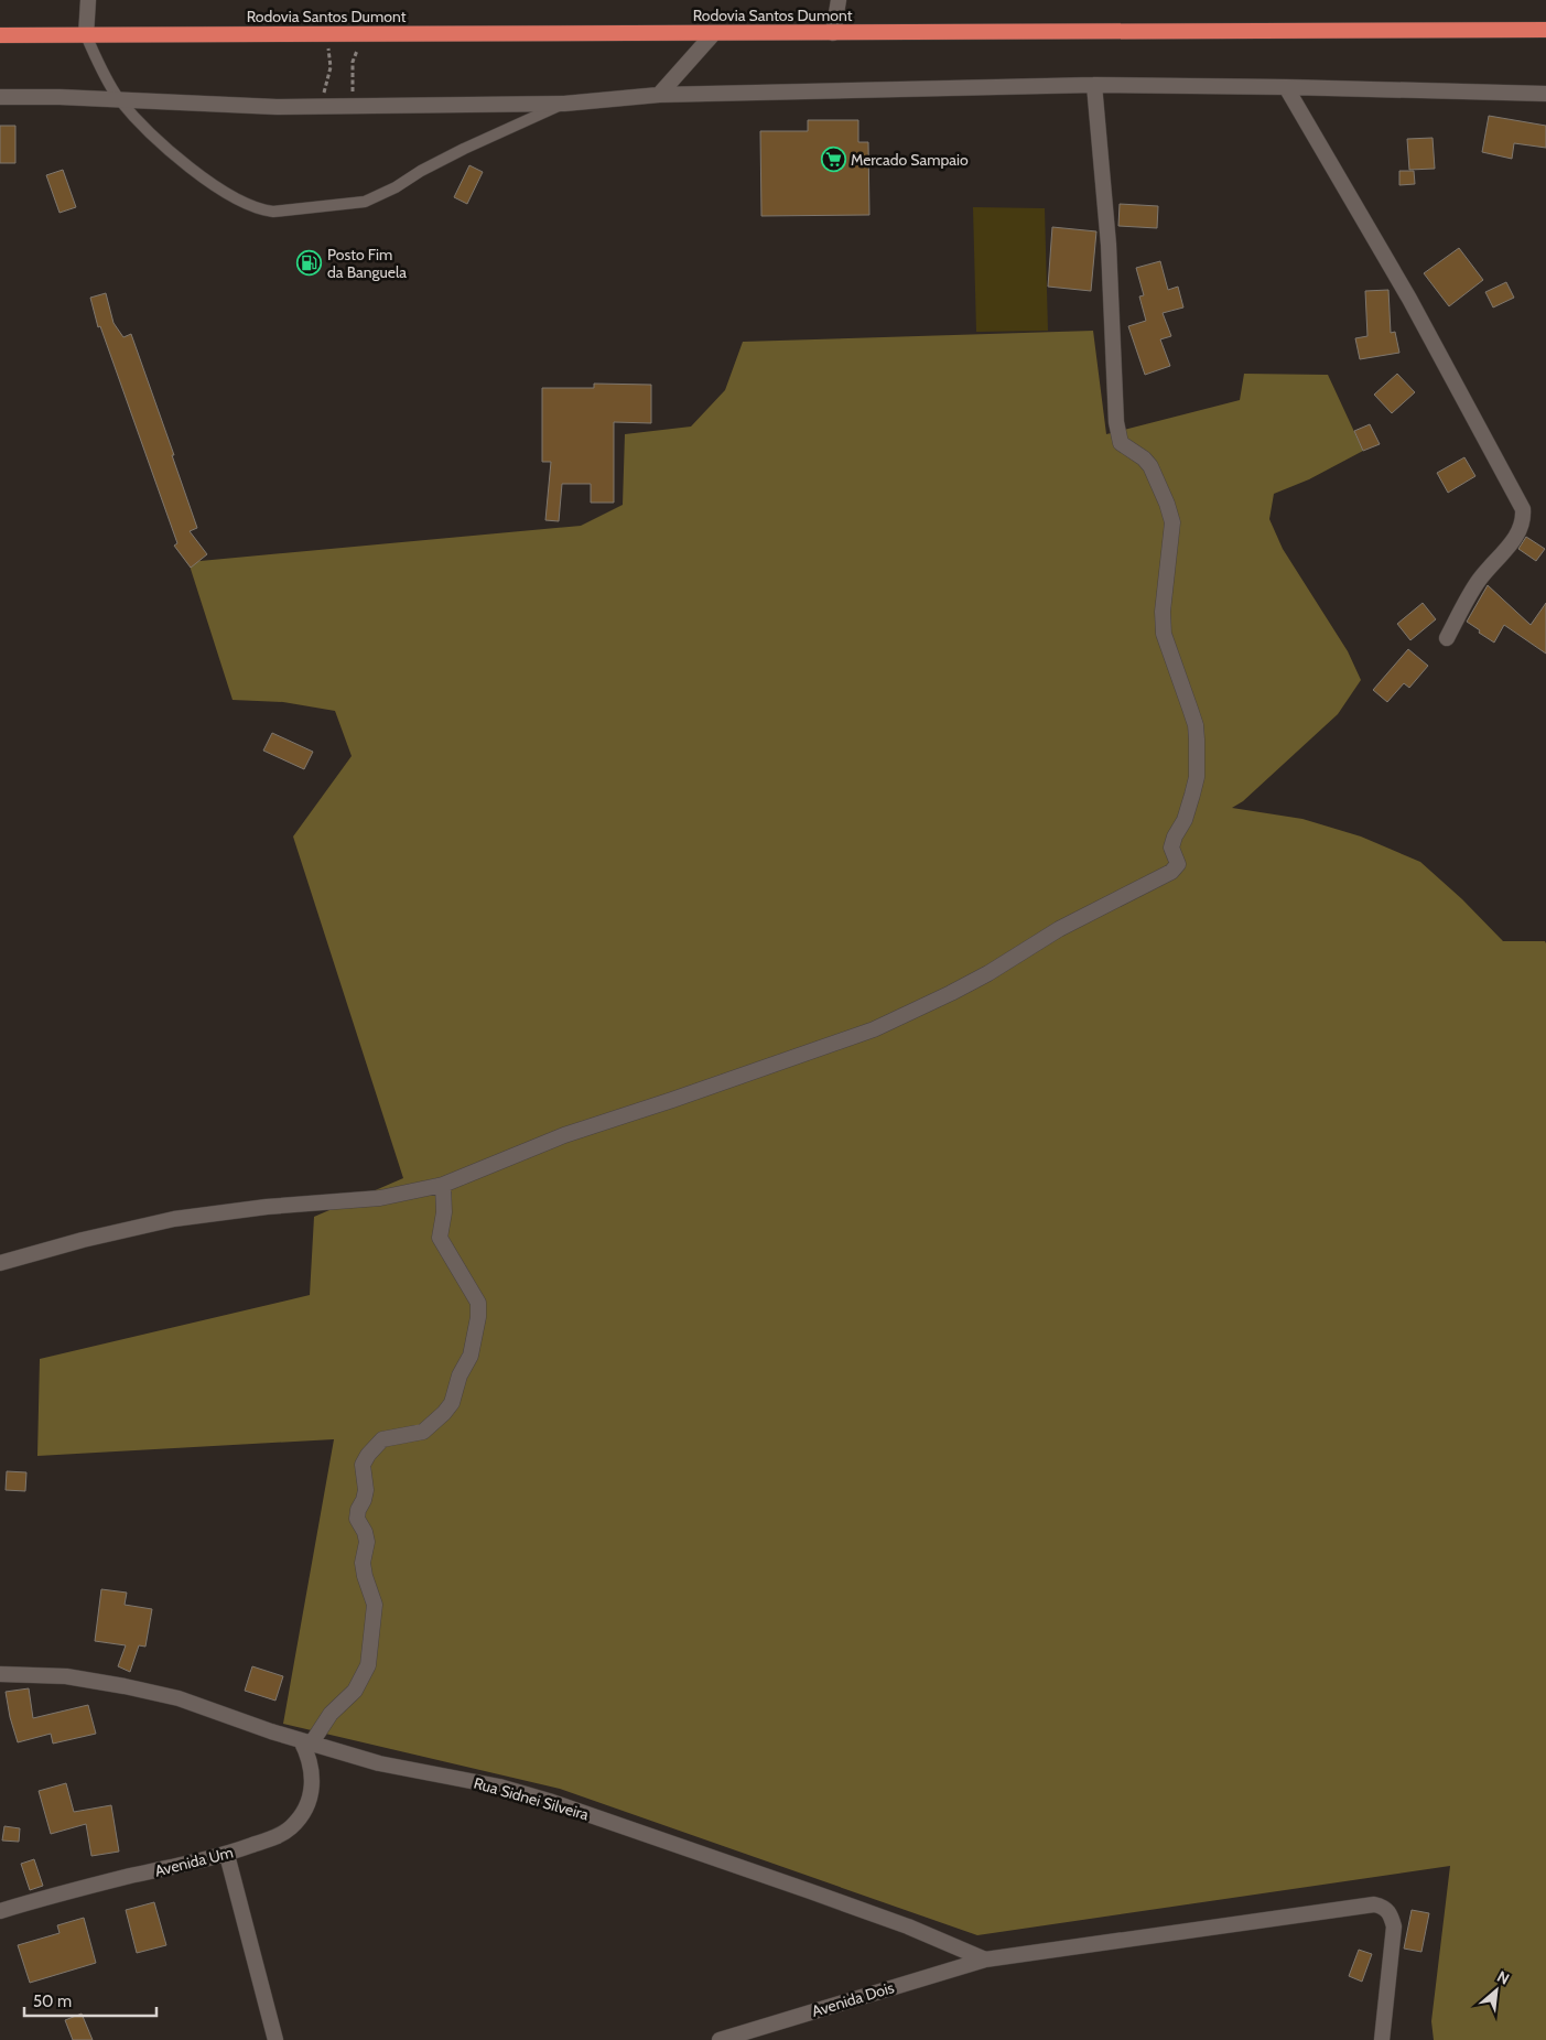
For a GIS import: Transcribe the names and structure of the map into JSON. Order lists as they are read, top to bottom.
{
  "streets": {
    "highway": ["Rodovia Santos Dumont"],
    "street": ["Rua Sidnei Silveira", "Avenida Um", "Avenida Dois"]
  },
  "crossings": [
    ["Rua Sidnei Silveira", "Avenida Um"],
    ["Rua Sidnei Silveira", "Avenida Dois"]
  ],
  "places": {
    "supermarket": ["Mercado Sampaio"],
    "fuel station": ["Posto Fim da Banguela"]
  },
  "scale_bar": "50 m",
  "north": "top right"
}
